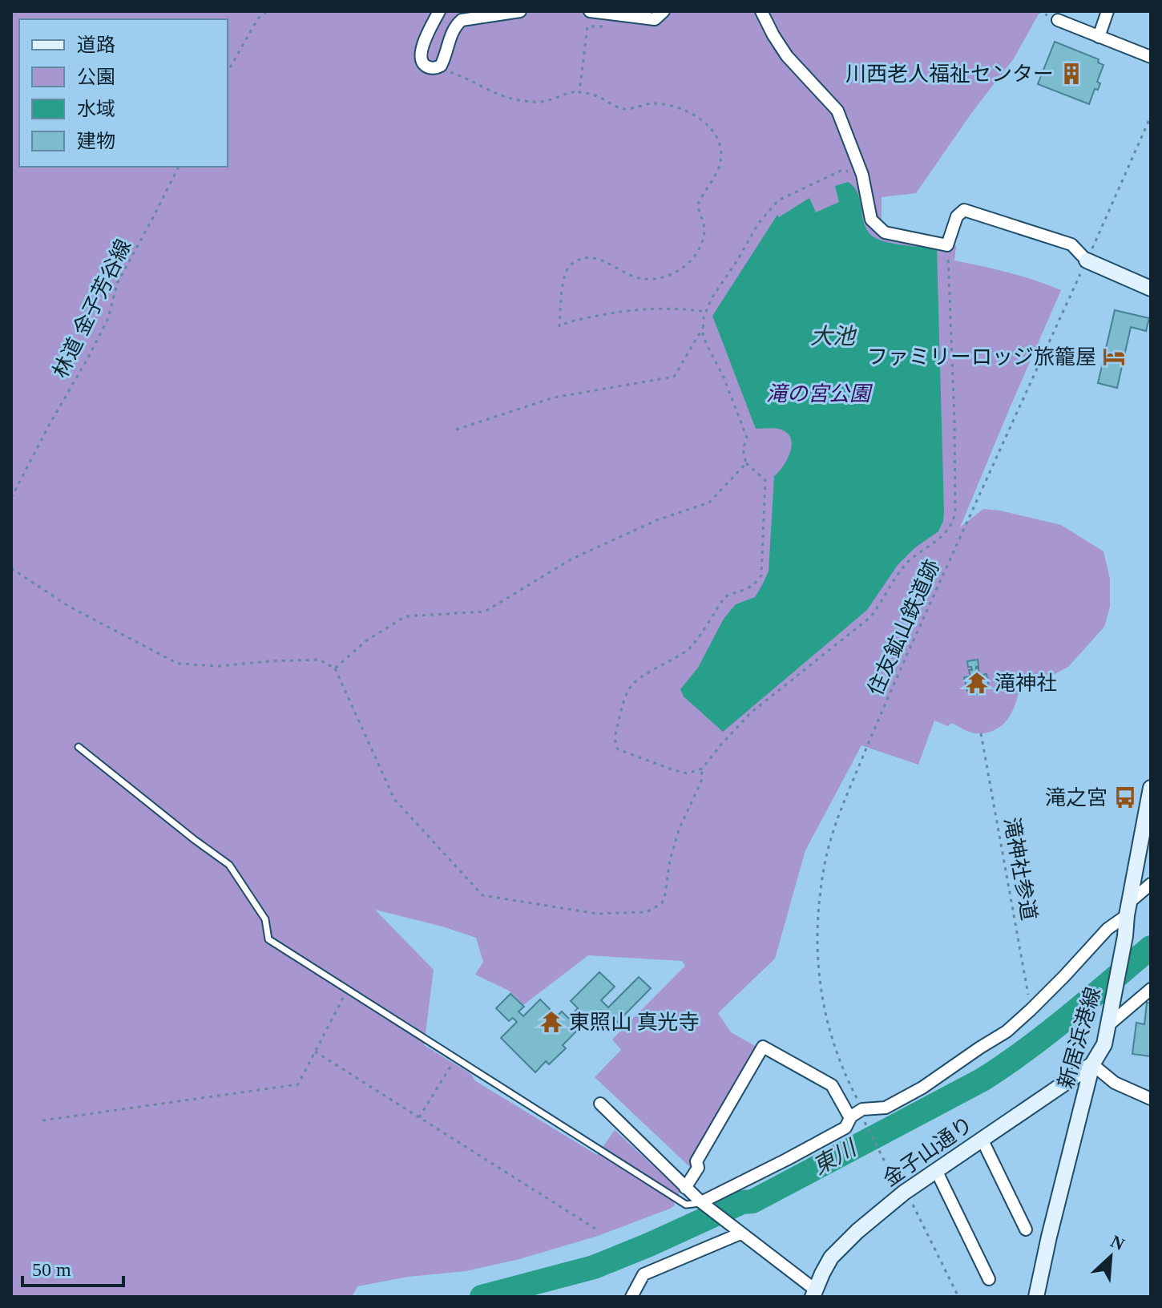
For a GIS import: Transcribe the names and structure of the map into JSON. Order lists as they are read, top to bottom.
{
  "streets": {
    "main road": ["新居浜港線", "金子山通り"],
    "path": ["林道 金子芳谷線", "住友鉱山鉄道跡", "滝神社参道"]
  },
  "crossings": [
    ["新居浜港線", "金子山通り"]
  ],
  "water": ["大池", "東川"],
  "parks": ["滝の宮公園"],
  "places": {
    "building": ["川西老人福祉センター"],
    "hotel": ["ファミリーロッジ旅籠屋"],
    "temple": ["滝神社", "東照山 真光寺"],
    "bus stop": ["滝之宮"]
  },
  "legend": [
    "道路",
    "公園",
    "水域",
    "建物"
  ],
  "scale_bar": "50 m",
  "north": "top right"
}
